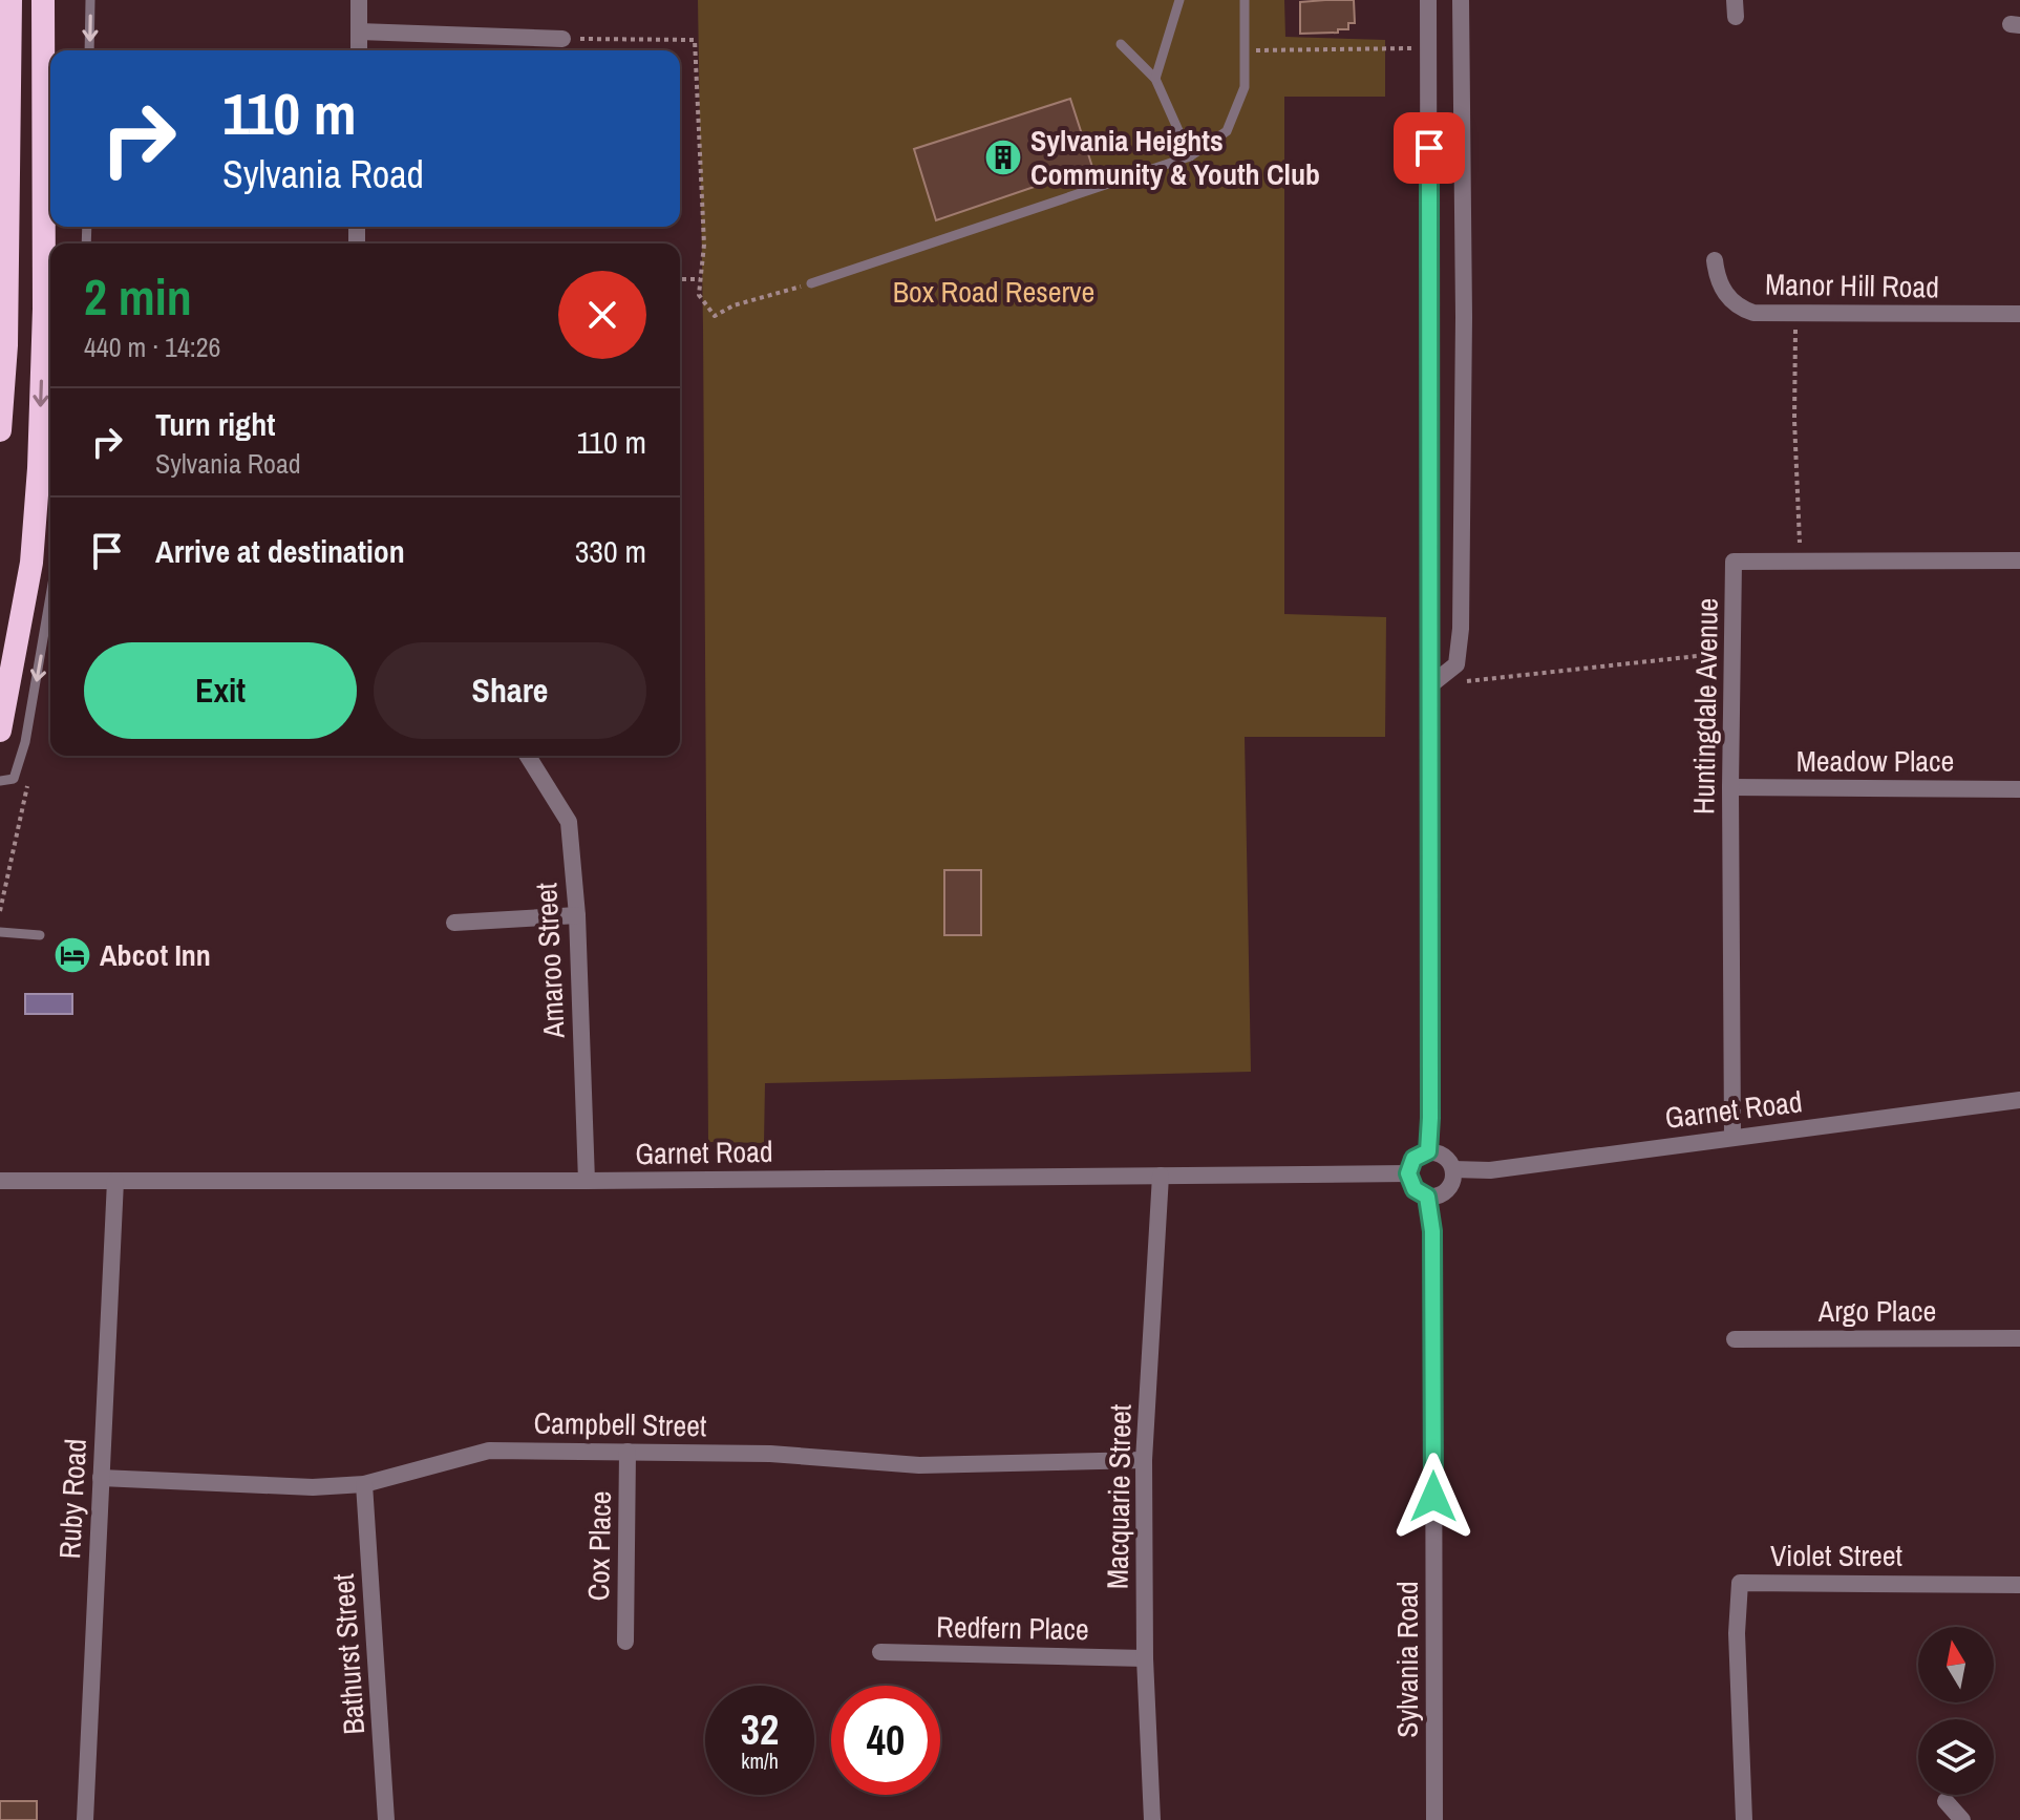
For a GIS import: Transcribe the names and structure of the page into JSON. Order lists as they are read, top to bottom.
{
  "streets": {
    "street": [
      "Manor Hill Road",
      "Huntingdale Avenue",
      "Meadow Place",
      "Amaroo Street",
      "Garnet Road",
      "Argo Place",
      "Campbell Street",
      "Macquarie Street",
      "Ruby Road",
      "Cox Place",
      "Violet Street",
      "Redfern Place",
      "Bathurst Street",
      "Sylvania Road"
    ]
  },
  "crossings": [
    ["Huntingdale Avenue", "Meadow Place"],
    ["Huntingdale Avenue", "Garnet Road"],
    ["Amaroo Street", "Garnet Road"],
    ["Garnet Road", "Macquarie Street"],
    ["Garnet Road", "Ruby Road"],
    ["Garnet Road", "Sylvania Road"],
    ["Campbell Street", "Macquarie Street"],
    ["Campbell Street", "Ruby Road"],
    ["Campbell Street", "Cox Place"],
    ["Campbell Street", "Bathurst Street"],
    ["Macquarie Street", "Redfern Place"]
  ],
  "parks": ["Box Road Reserve"],
  "places": {
    "building": ["Sylvania Heights Community & Youth Club"],
    "hotel": ["Abcot Inn"]
  },
  "north": "top",
  "page": {
    "turn": ["110 m", "Sylvania Road"],
    "heading": ["2 min", "440 m · 14:26"],
    "list": [
      {
        "name": "Turn right",
        "note": "Sylvania Road",
        "value": "110 m"
      },
      {
        "name": "Arrive at destination",
        "value": "330 m"
      }
    ],
    "buttons": ["Exit", "Share"],
    "speed": "32 km/h",
    "limit": "40"
  }
}
